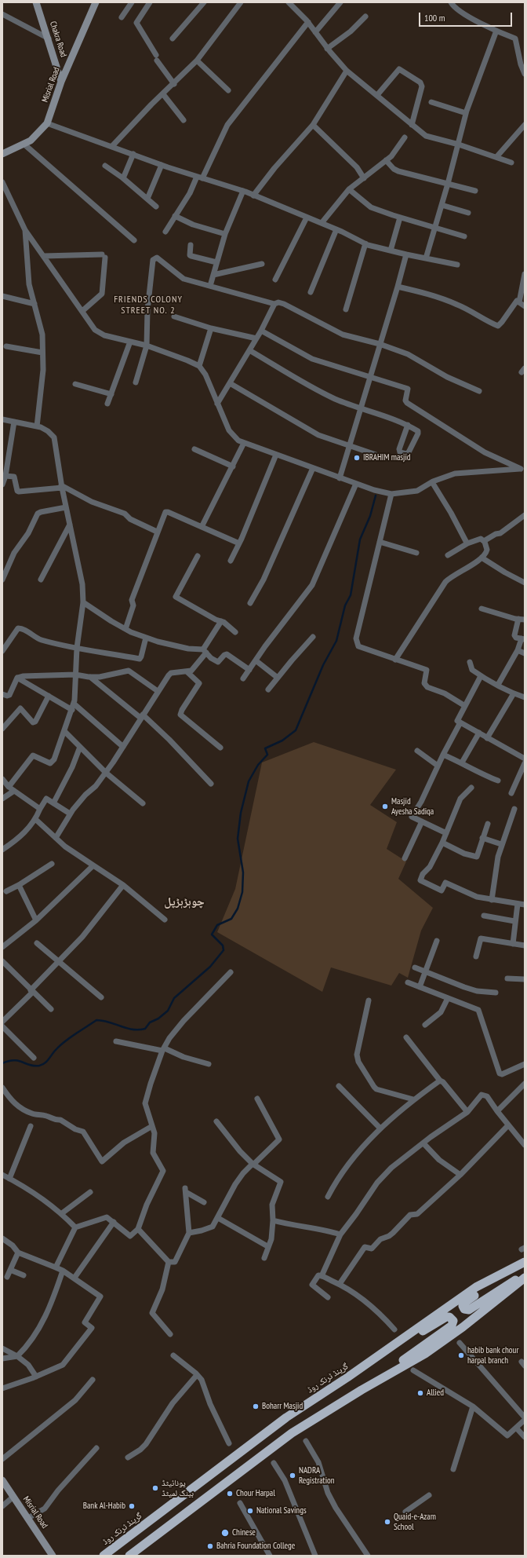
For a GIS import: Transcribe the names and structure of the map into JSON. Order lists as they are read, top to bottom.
{
  "streets": {
    "highway": ["گرینڈ ٹرنک روڈ"],
    "main road": ["Chakra Road", "Misrial Road"]
  },
  "crossings": [
    ["Chakra Road", "Misrial Road"]
  ],
  "districts": ["FRIENDS COLONY STREET NO. 2", "چوہڑہڑپل"],
  "places": [
    "IBRAHIM masjid",
    "Masjid Ayesha Sadiqa",
    "habib bank chour harpal branch",
    "Allied",
    "Boharr Masjid",
    "NADRA Registration",
    "یونائیٹڈ بینک لمیٹڈ",
    "Chour Harpal",
    "Bank Al-Habib",
    "National Savings",
    "Quaid-e-Azam School",
    "Chinese",
    "Bahria Foundation College"
  ],
  "scale_bar": "100 m"
}
